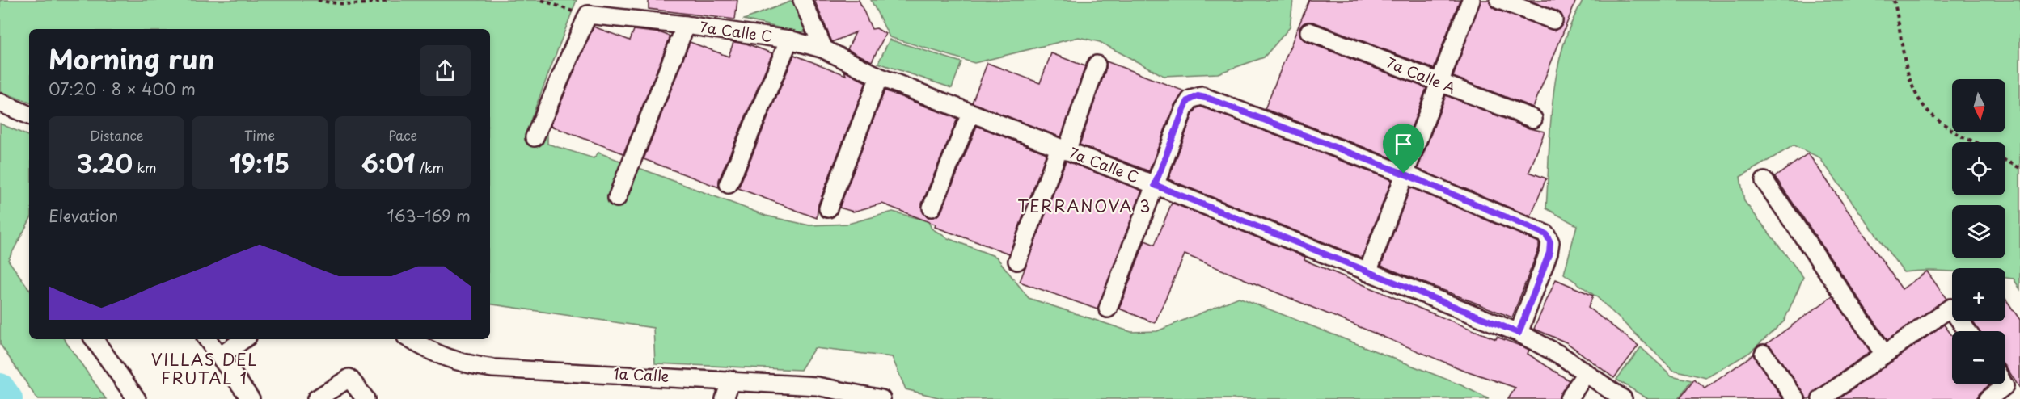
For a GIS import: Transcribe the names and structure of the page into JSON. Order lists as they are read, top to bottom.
{
  "streets": {
    "street": ["7a Calle C", "7a Calle A", "1a Calle"]
  },
  "districts": ["TERRANOVA 3", "VILLAS DEL FRUTAL 1"],
  "north": "bottom",
  "page": {
    "heading": ["Morning run", "07:20 · 8 × 400 m"],
    "map_buttons": ["+", "−"],
    "stats": [
      ["Distance", "3.20 km"],
      ["Time", "19:15"],
      ["Pace", "6:01 /km"]
    ],
    "chart": ["Elevation", "163–169 m"]
  }
}
